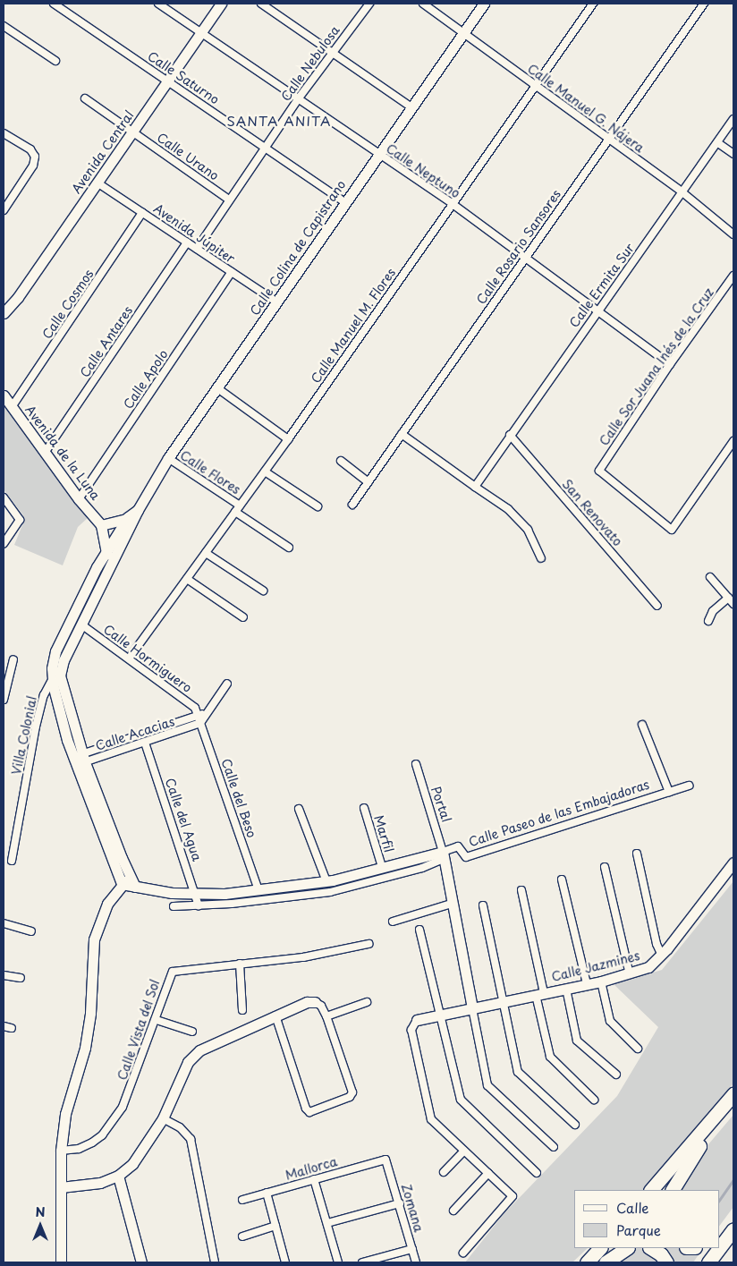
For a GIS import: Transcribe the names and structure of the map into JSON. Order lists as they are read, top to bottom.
{
  "streets": {
    "street": [
      "Calle Nebulosa",
      "Calle Saturno",
      "Calle Manuel G. Nájera",
      "Avenida Central",
      "Calle Urano",
      "Calle Neptuno",
      "Avenida Júpiter",
      "Calle Rosario Sansores",
      "Calle Colina de Capistrano",
      "Calle Ermita Sur",
      "Calle Cosmos",
      "Calle Manuel M. Flores",
      "Calle Antares",
      "Calle Sor Juana Inés de la Cruz",
      "Calle Apolo",
      "Avenida de la Luna",
      "Calle Flores",
      "San Renovato",
      "Calle Hormiguero",
      "Calle Acacias",
      "Villa Colonial",
      "Calle del Beso",
      "Portal",
      "Calle Paseo de las Embajadoras",
      "Calle del Agua",
      "Marfil",
      "Calle Jazmines",
      "Calle Vista del Sol",
      "Mallorca",
      "Zomana"
    ]
  },
  "crossings": [
    ["Calle Nebulosa", "Calle Saturno"],
    ["Calle Nebulosa", "Calle Urano"],
    ["Calle Nebulosa", "Calle Neptuno"],
    ["Calle Nebulosa", "Avenida Júpiter"],
    ["Calle Saturno", "Avenida Central"],
    ["Calle Saturno", "Calle Colina de Capistrano"],
    ["Calle Manuel G. Nájera", "Calle Rosario Sansores"],
    ["Calle Manuel G. Nájera", "Calle Colina de Capistrano"],
    ["Calle Manuel G. Nájera", "Calle Ermita Sur"],
    ["Calle Manuel G. Nájera", "Calle Manuel M. Flores"],
    ["Avenida Central", "Calle Urano"],
    ["Avenida Central", "Calle Neptuno"],
    ["Avenida Central", "Avenida Júpiter"],
    ["Calle Neptuno", "Calle Rosario Sansores"],
    ["Calle Neptuno", "Calle Colina de Capistrano"],
    ["Calle Neptuno", "Calle Ermita Sur"],
    ["Calle Neptuno", "Calle Manuel M. Flores"],
    ["Calle Neptuno", "Calle Sor Juana Inés de la Cruz"],
    ["Avenida Júpiter", "Calle Colina de Capistrano"],
    ["Avenida Júpiter", "Calle Cosmos"],
    ["Avenida Júpiter", "Calle Antares"],
    ["Avenida Júpiter", "Calle Apolo"],
    ["Calle Colina de Capistrano", "Calle Flores"],
    ["Calle Colina de Capistrano", "Calle Hormiguero"],
    ["Calle Colina de Capistrano", "Calle Acacias"],
    ["Calle Colina de Capistrano", "Villa Colonial"],
    ["Calle Colina de Capistrano", "Calle Paseo de las Embajadoras"],
    ["Calle Ermita Sur", "San Renovato"],
    ["Calle Cosmos", "Avenida de la Luna"],
    ["Calle Manuel M. Flores", "Calle Flores"],
    ["Calle Manuel M. Flores", "Calle Hormiguero"],
    ["Calle Antares", "Avenida de la Luna"],
    ["Calle Apolo", "Avenida de la Luna"],
    ["Calle Hormiguero", "Calle Acacias"],
    ["Calle Hormiguero", "Calle del Beso"],
    ["Calle Acacias", "Calle del Beso"],
    ["Calle Acacias", "Calle del Agua"],
    ["Calle del Beso", "Calle Paseo de las Embajadoras"],
    ["Portal", "Calle Paseo de las Embajadoras"],
    ["Calle Paseo de las Embajadoras", "Calle del Agua"],
    ["Calle Paseo de las Embajadoras", "Marfil"],
    ["Mallorca", "Zomana"]
  ],
  "districts": ["SANTA ANITA"],
  "legend": ["Calle", "Parque"],
  "north": "top"
}
